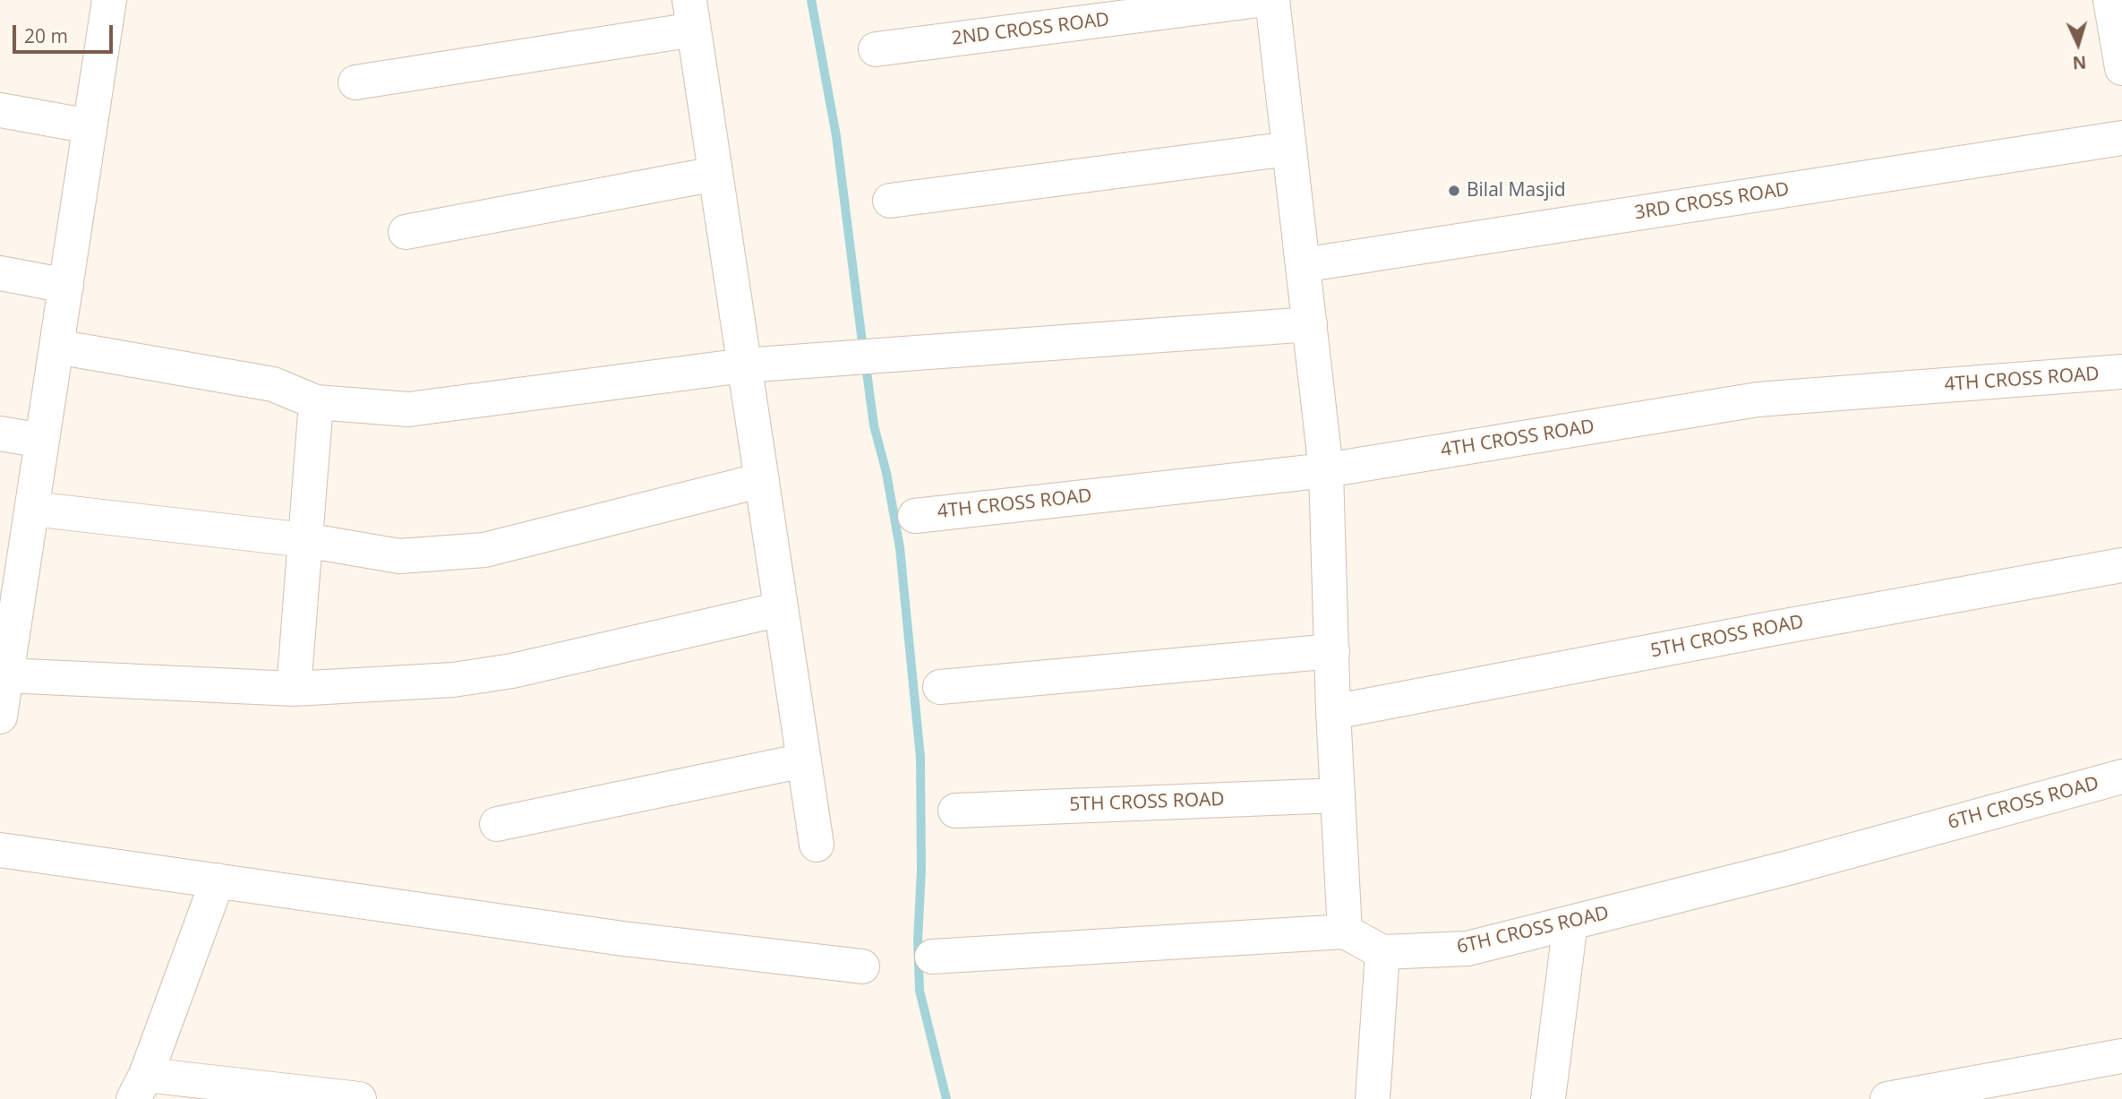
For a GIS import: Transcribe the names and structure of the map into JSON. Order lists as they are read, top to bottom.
{
  "streets": {
    "street": [
      "2ND CROSS ROAD",
      "3RD CROSS ROAD",
      "4TH CROSS ROAD",
      "5TH CROSS ROAD",
      "6TH CROSS ROAD"
    ]
  },
  "places": ["Bilal Masjid"],
  "scale_bar": "20 m",
  "north": "bottom"
}
